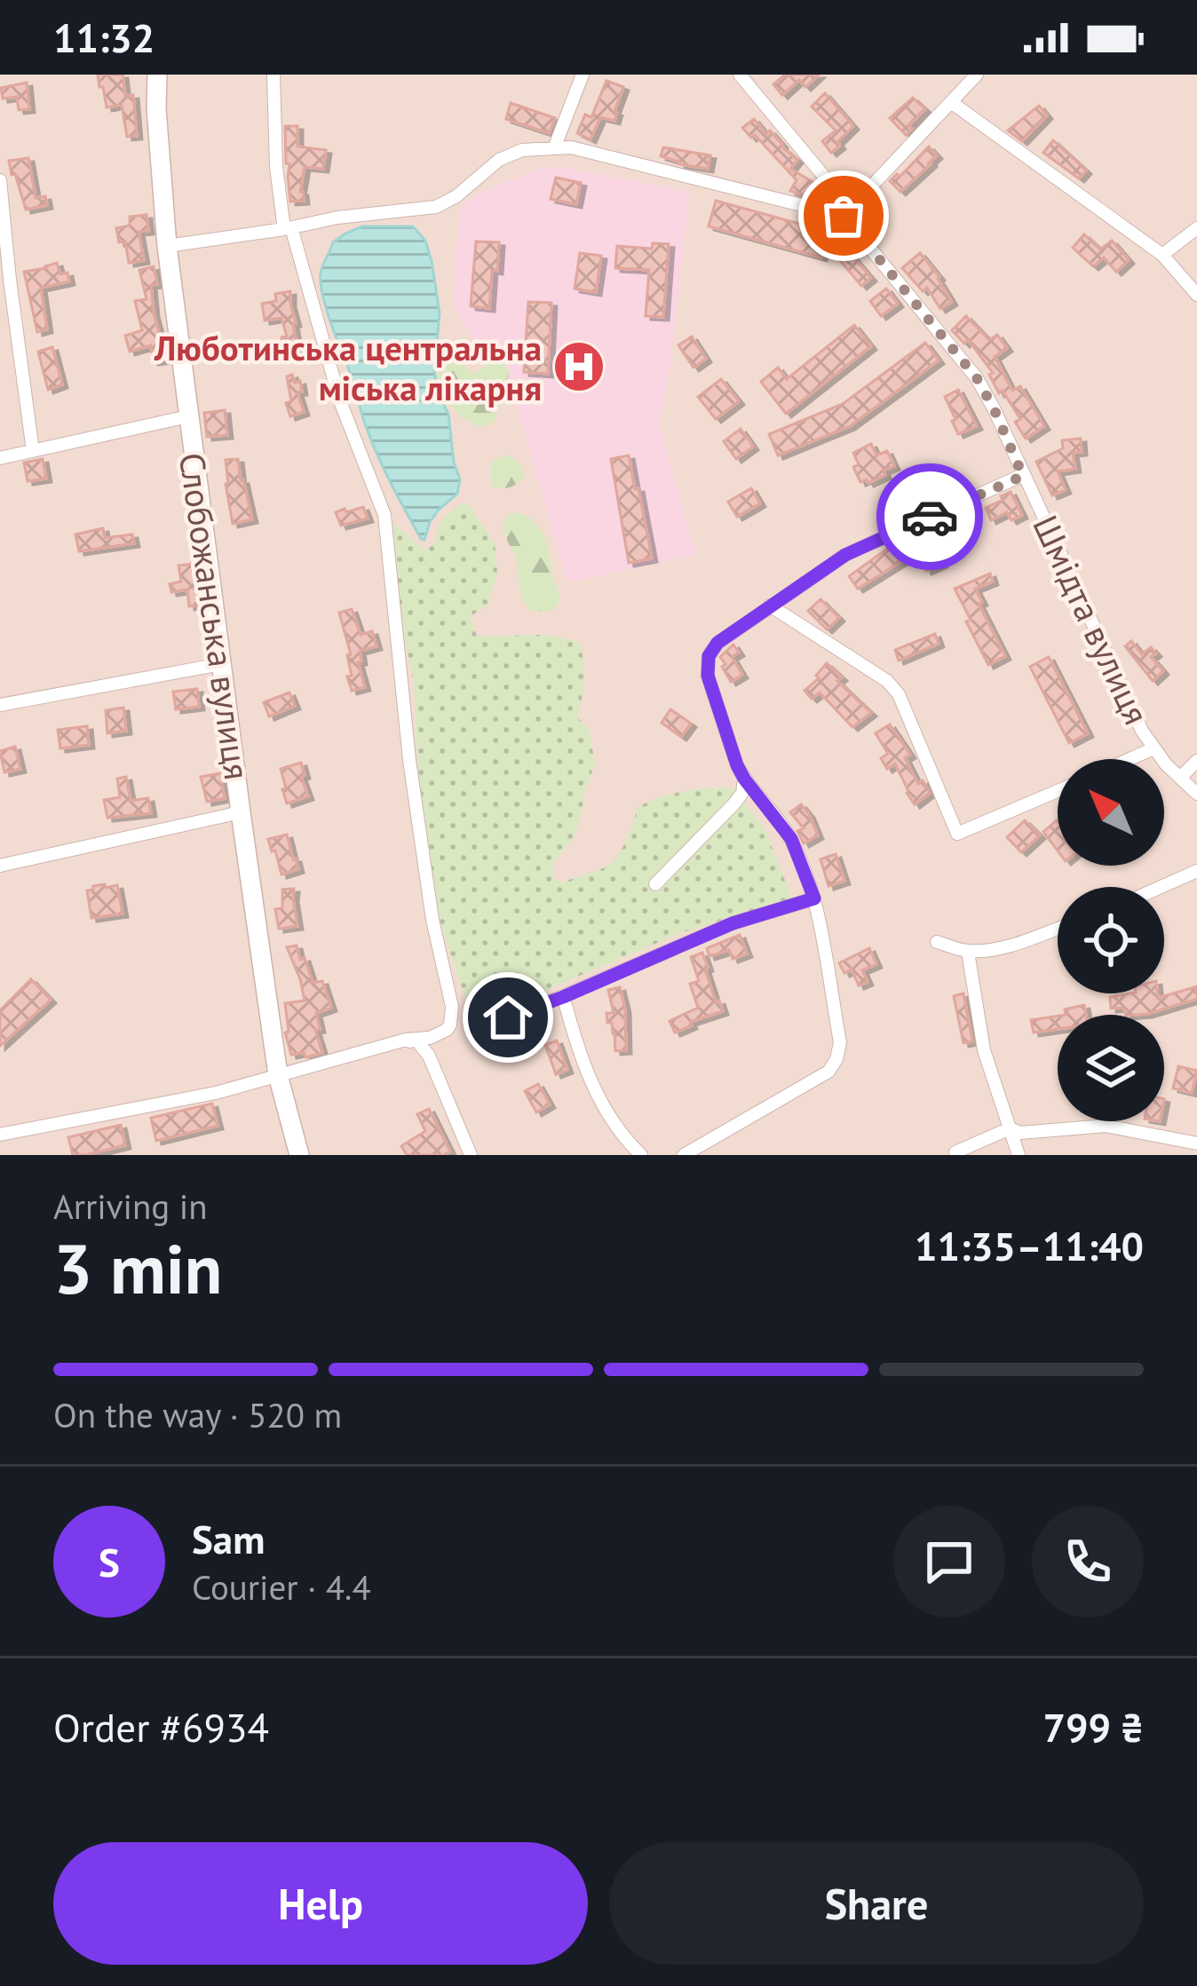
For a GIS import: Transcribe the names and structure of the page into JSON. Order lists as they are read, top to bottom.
{
  "streets": {
    "street": ["Слобожанська вулиця", "Шмідта вулиця"]
  },
  "places": {
    "hospital": ["Люботинська центральна міська лікарня"]
  },
  "north": "top left",
  "page": {
    "status": "11:32",
    "heading": ["3 min", "Arriving in", "11:35–11:40"],
    "panel": [
      "Sam",
      "Courier · 4.4",
      "Order #6934",
      "799 ₴"
    ],
    "bar": "On the way · 520 m",
    "round": "S",
    "buttons": ["Help", "Share"]
  }
}
